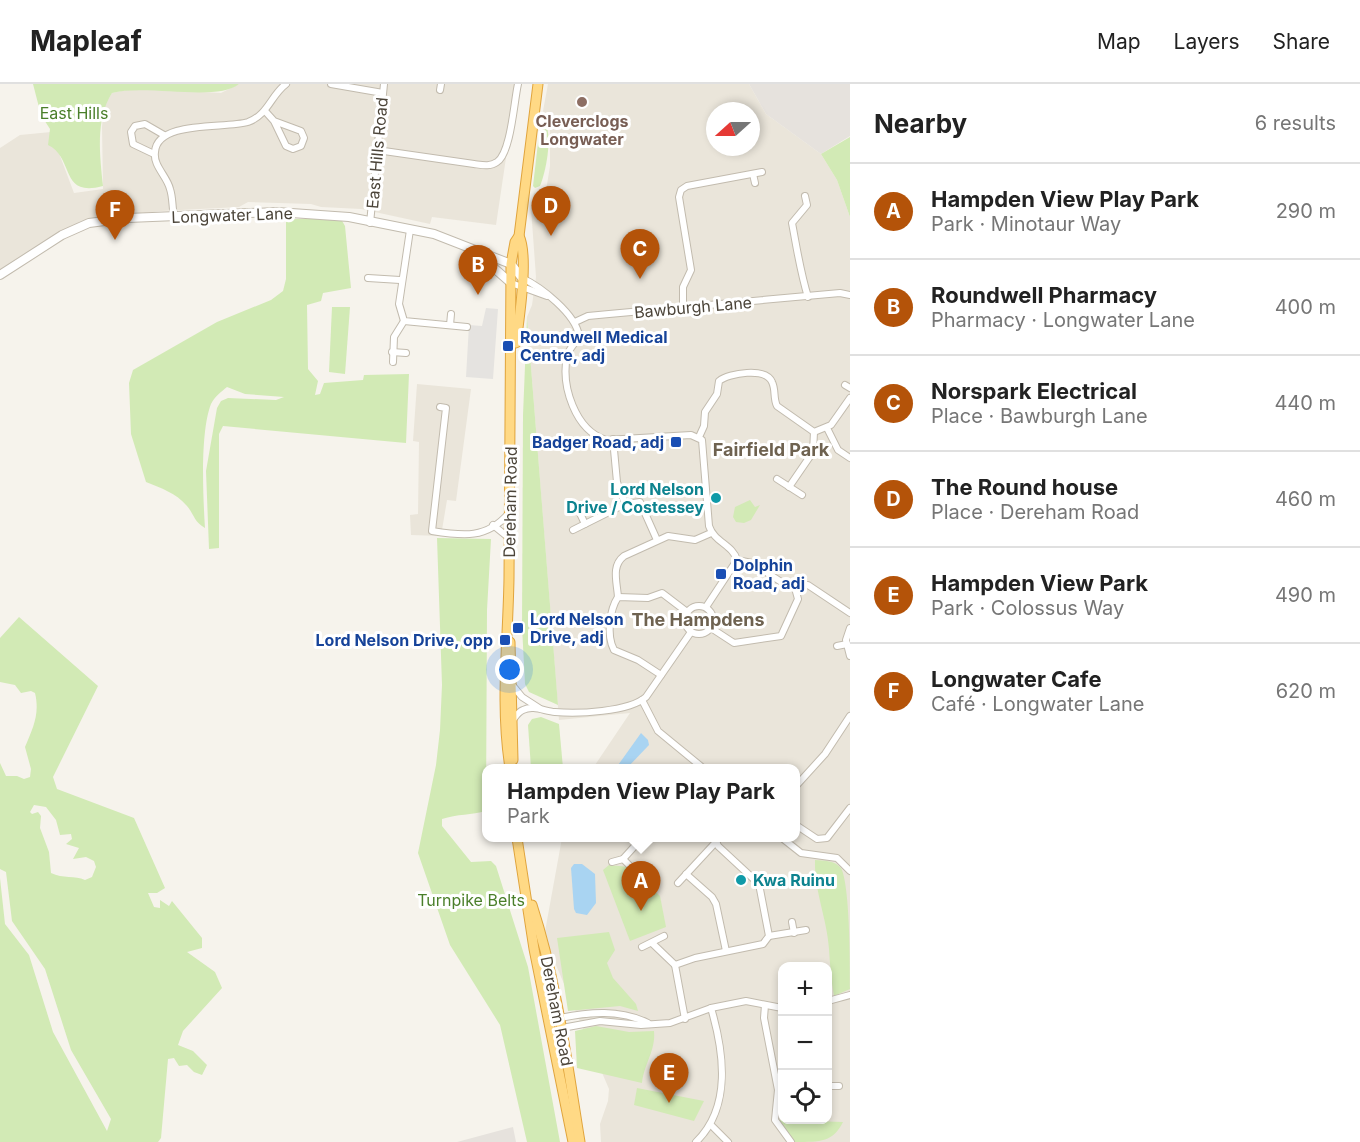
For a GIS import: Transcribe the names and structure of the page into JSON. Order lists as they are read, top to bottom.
{
  "streets": {
    "highway": ["Dereham Road"],
    "street": ["East Hills Road", "Longwater Lane", "Bawburgh Lane"]
  },
  "crossings": [
    ["East Hills Road", "Longwater Lane"],
    ["Longwater Lane", "Dereham Road"]
  ],
  "districts": ["Fairfield Park", "The Hampdens"],
  "parks": ["East Hills", "Turnpike Belts"],
  "places": {
    "other": ["Cleverclogs Longwater", "Lord Nelson Drive / Costessey", "Kwa Ruinu"],
    "transit": [
      "Roundwell Medical Centre, adj",
      "Badger Road, adj",
      "Dolphin Road, adj",
      "Lord Nelson Drive, adj",
      "Lord Nelson Drive, opp"
    ]
  },
  "north": "left",
  "page": {
    "header": "Mapleaf",
    "nav": ["Map", "Layers", "Share"],
    "heading": ["Nearby", "6 results"],
    "list": [
      {
        "mark": "A",
        "name": "Hampden View Play Park",
        "note": "Park · Minotaur Way",
        "value": "290 m"
      },
      {
        "mark": "B",
        "name": "Roundwell Pharmacy",
        "note": "Pharmacy · Longwater Lane",
        "value": "400 m"
      },
      {
        "mark": "C",
        "name": "Norspark Electrical",
        "note": "Place · Bawburgh Lane",
        "value": "440 m"
      },
      {
        "mark": "D",
        "name": "The Round house",
        "note": "Place · Dereham Road",
        "value": "460 m"
      },
      {
        "mark": "E",
        "name": "Hampden View Park",
        "note": "Park · Colossus Way",
        "value": "490 m"
      },
      {
        "mark": "F",
        "name": "Longwater Cafe",
        "note": "Café · Longwater Lane",
        "value": "620 m"
      }
    ],
    "pins": [
      "D",
      "F",
      "C",
      "B",
      "A",
      "E"
    ],
    "popup": ["Hampden View Play Park", "Park"],
    "map_buttons": ["+", "−"]
  }
}
